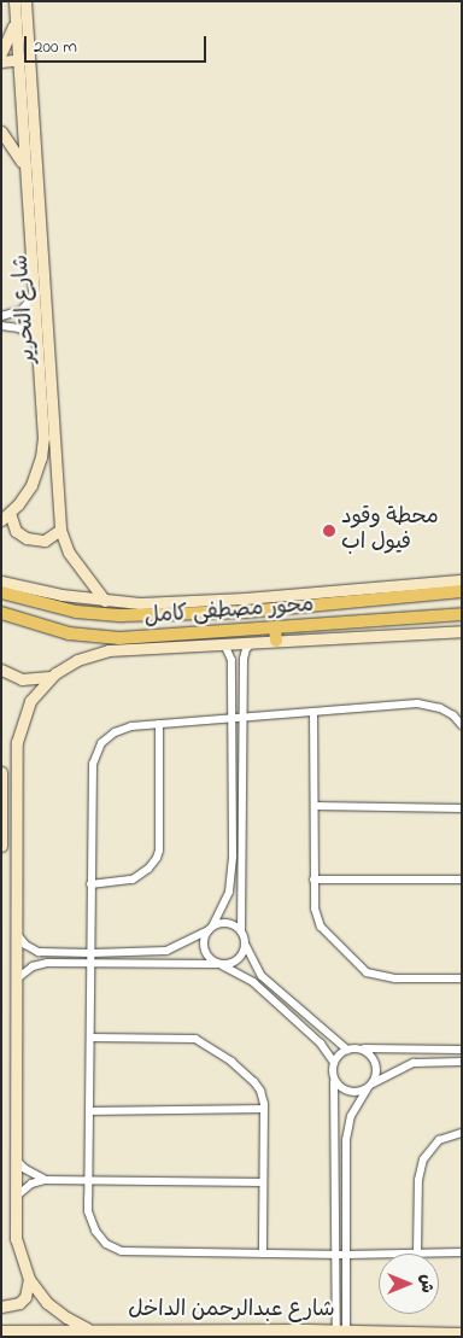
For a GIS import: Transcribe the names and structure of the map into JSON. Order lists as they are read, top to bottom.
{
  "streets": {
    "main road": ["محور مصطفى كامل"],
    "street": ["شارع التحرير", "شارع عبدالرحمن الداخل"]
  },
  "places": ["محطة وقود فيول اب"],
  "scale_bar": "200 m",
  "north": "right"
}
